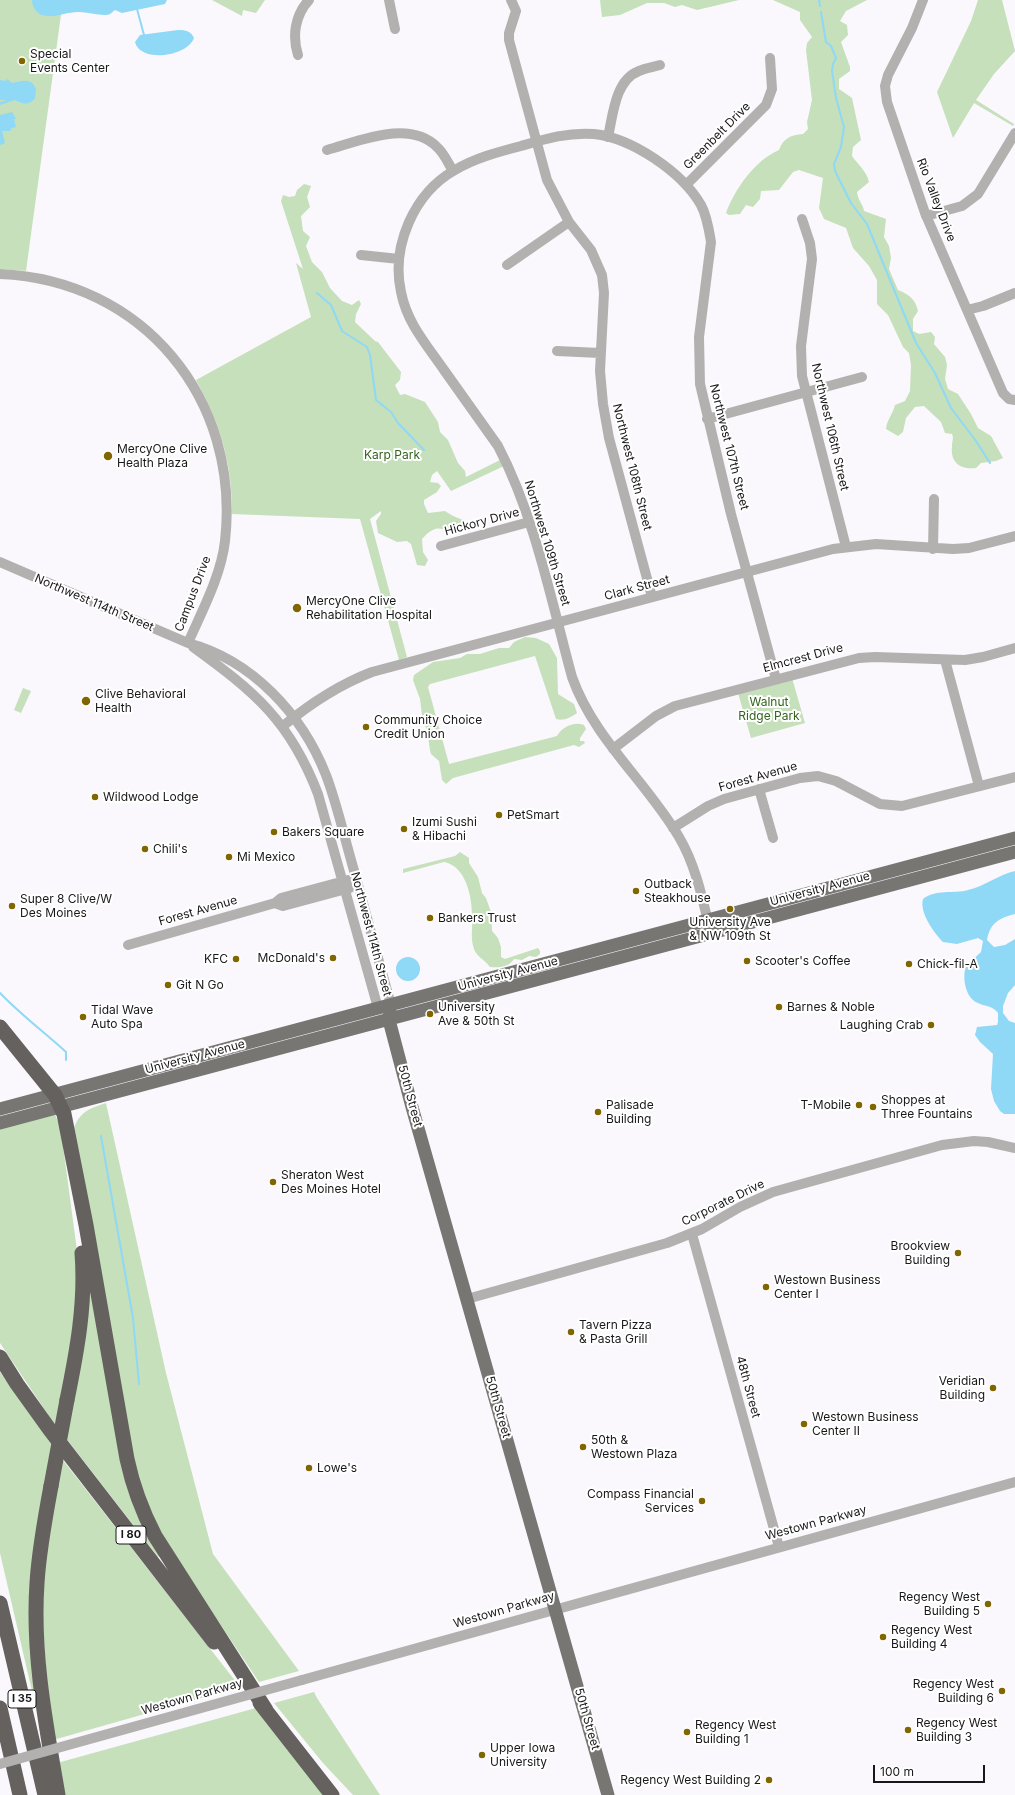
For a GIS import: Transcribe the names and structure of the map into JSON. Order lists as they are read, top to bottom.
{
  "streets": {
    "highway": ["I 80", "I 35"],
    "main road": ["Northwest 114th Street", "University Avenue", "50th Street"],
    "street": [
      "Greenbelt Drive",
      "Rio Valley Drive",
      "Northwest 106th Street",
      "Northwest 107th Street",
      "Northwest 108th Street",
      "Hickory Drive",
      "Northwest 109th Street",
      "Clark Street",
      "Campus Drive",
      "Elmcrest Drive",
      "Forest Avenue",
      "Corporate Drive",
      "48th Street",
      "Westown Parkway"
    ]
  },
  "crossings": [
    ["Greenbelt Drive", "Northwest 107th Street"],
    ["Northwest 106th Street", "Clark Street"],
    ["Northwest 107th Street", "Northwest 108th Street"],
    ["Northwest 107th Street", "Northwest 109th Street"],
    ["Northwest 107th Street", "Clark Street"],
    ["Northwest 107th Street", "Elmcrest Drive"],
    ["Northwest 108th Street", "Northwest 109th Street"],
    ["Northwest 108th Street", "Clark Street"],
    ["Hickory Drive", "Northwest 109th Street"],
    ["Northwest 109th Street", "Clark Street"],
    ["Northwest 109th Street", "Elmcrest Drive"],
    ["Northwest 109th Street", "Forest Avenue"],
    ["Northwest 109th Street", "University Avenue"],
    ["Clark Street", "Northwest 114th Street"],
    ["Campus Drive", "Northwest 114th Street"],
    ["Northwest 114th Street", "Forest Avenue"],
    ["Northwest 114th Street", "University Avenue"],
    ["Northwest 114th Street", "50th Street"],
    ["University Avenue", "50th Street"],
    ["50th Street", "Corporate Drive"],
    ["50th Street", "Westown Parkway"],
    ["Corporate Drive", "48th Street"],
    ["48th Street", "Westown Parkway"]
  ],
  "parks": ["Karp Park", "Walnut Ridge Park"],
  "places": [
    "Special Events Center",
    "MercyOne Clive Health Plaza",
    "MercyOne Clive Rehabilitation Hospital",
    "Clive Behavioral Health",
    "Community Choice Credit Union",
    "Wildwood Lodge",
    "PetSmart",
    "Izumi Sushi & Hibachi",
    "Bakers Square",
    "Chili's",
    "Mi Mexico",
    "Outback Steakhouse",
    "Super 8 Clive/W Des Moines",
    "University Ave & NW 109th St",
    "Bankers Trust",
    "McDonald's",
    "KFC",
    "Scooter's Coffee",
    "Chick-fil-A",
    "Git N Go",
    "Barnes & Noble",
    "University Ave & 50th St",
    "Tidal Wave Auto Spa",
    "Laughing Crab",
    "T-Mobile",
    "Shoppes at Three Fountains",
    "Palisade Building",
    "Sheraton West Des Moines Hotel",
    "Brookview Building",
    "Westown Business Center I",
    "Tavern Pizza & Pasta Grill",
    "Veridian Building",
    "Westown Business Center II",
    "50th & Westown Plaza",
    "Lowe's",
    "Compass Financial Services",
    "Regency West Building 5",
    "Regency West Building 4",
    "Regency West Building 6",
    "Regency West Building 3",
    "Regency West Building 1",
    "Upper Iowa University",
    "Regency West Building 2"
  ],
  "scale_bar": "100 m"
}
